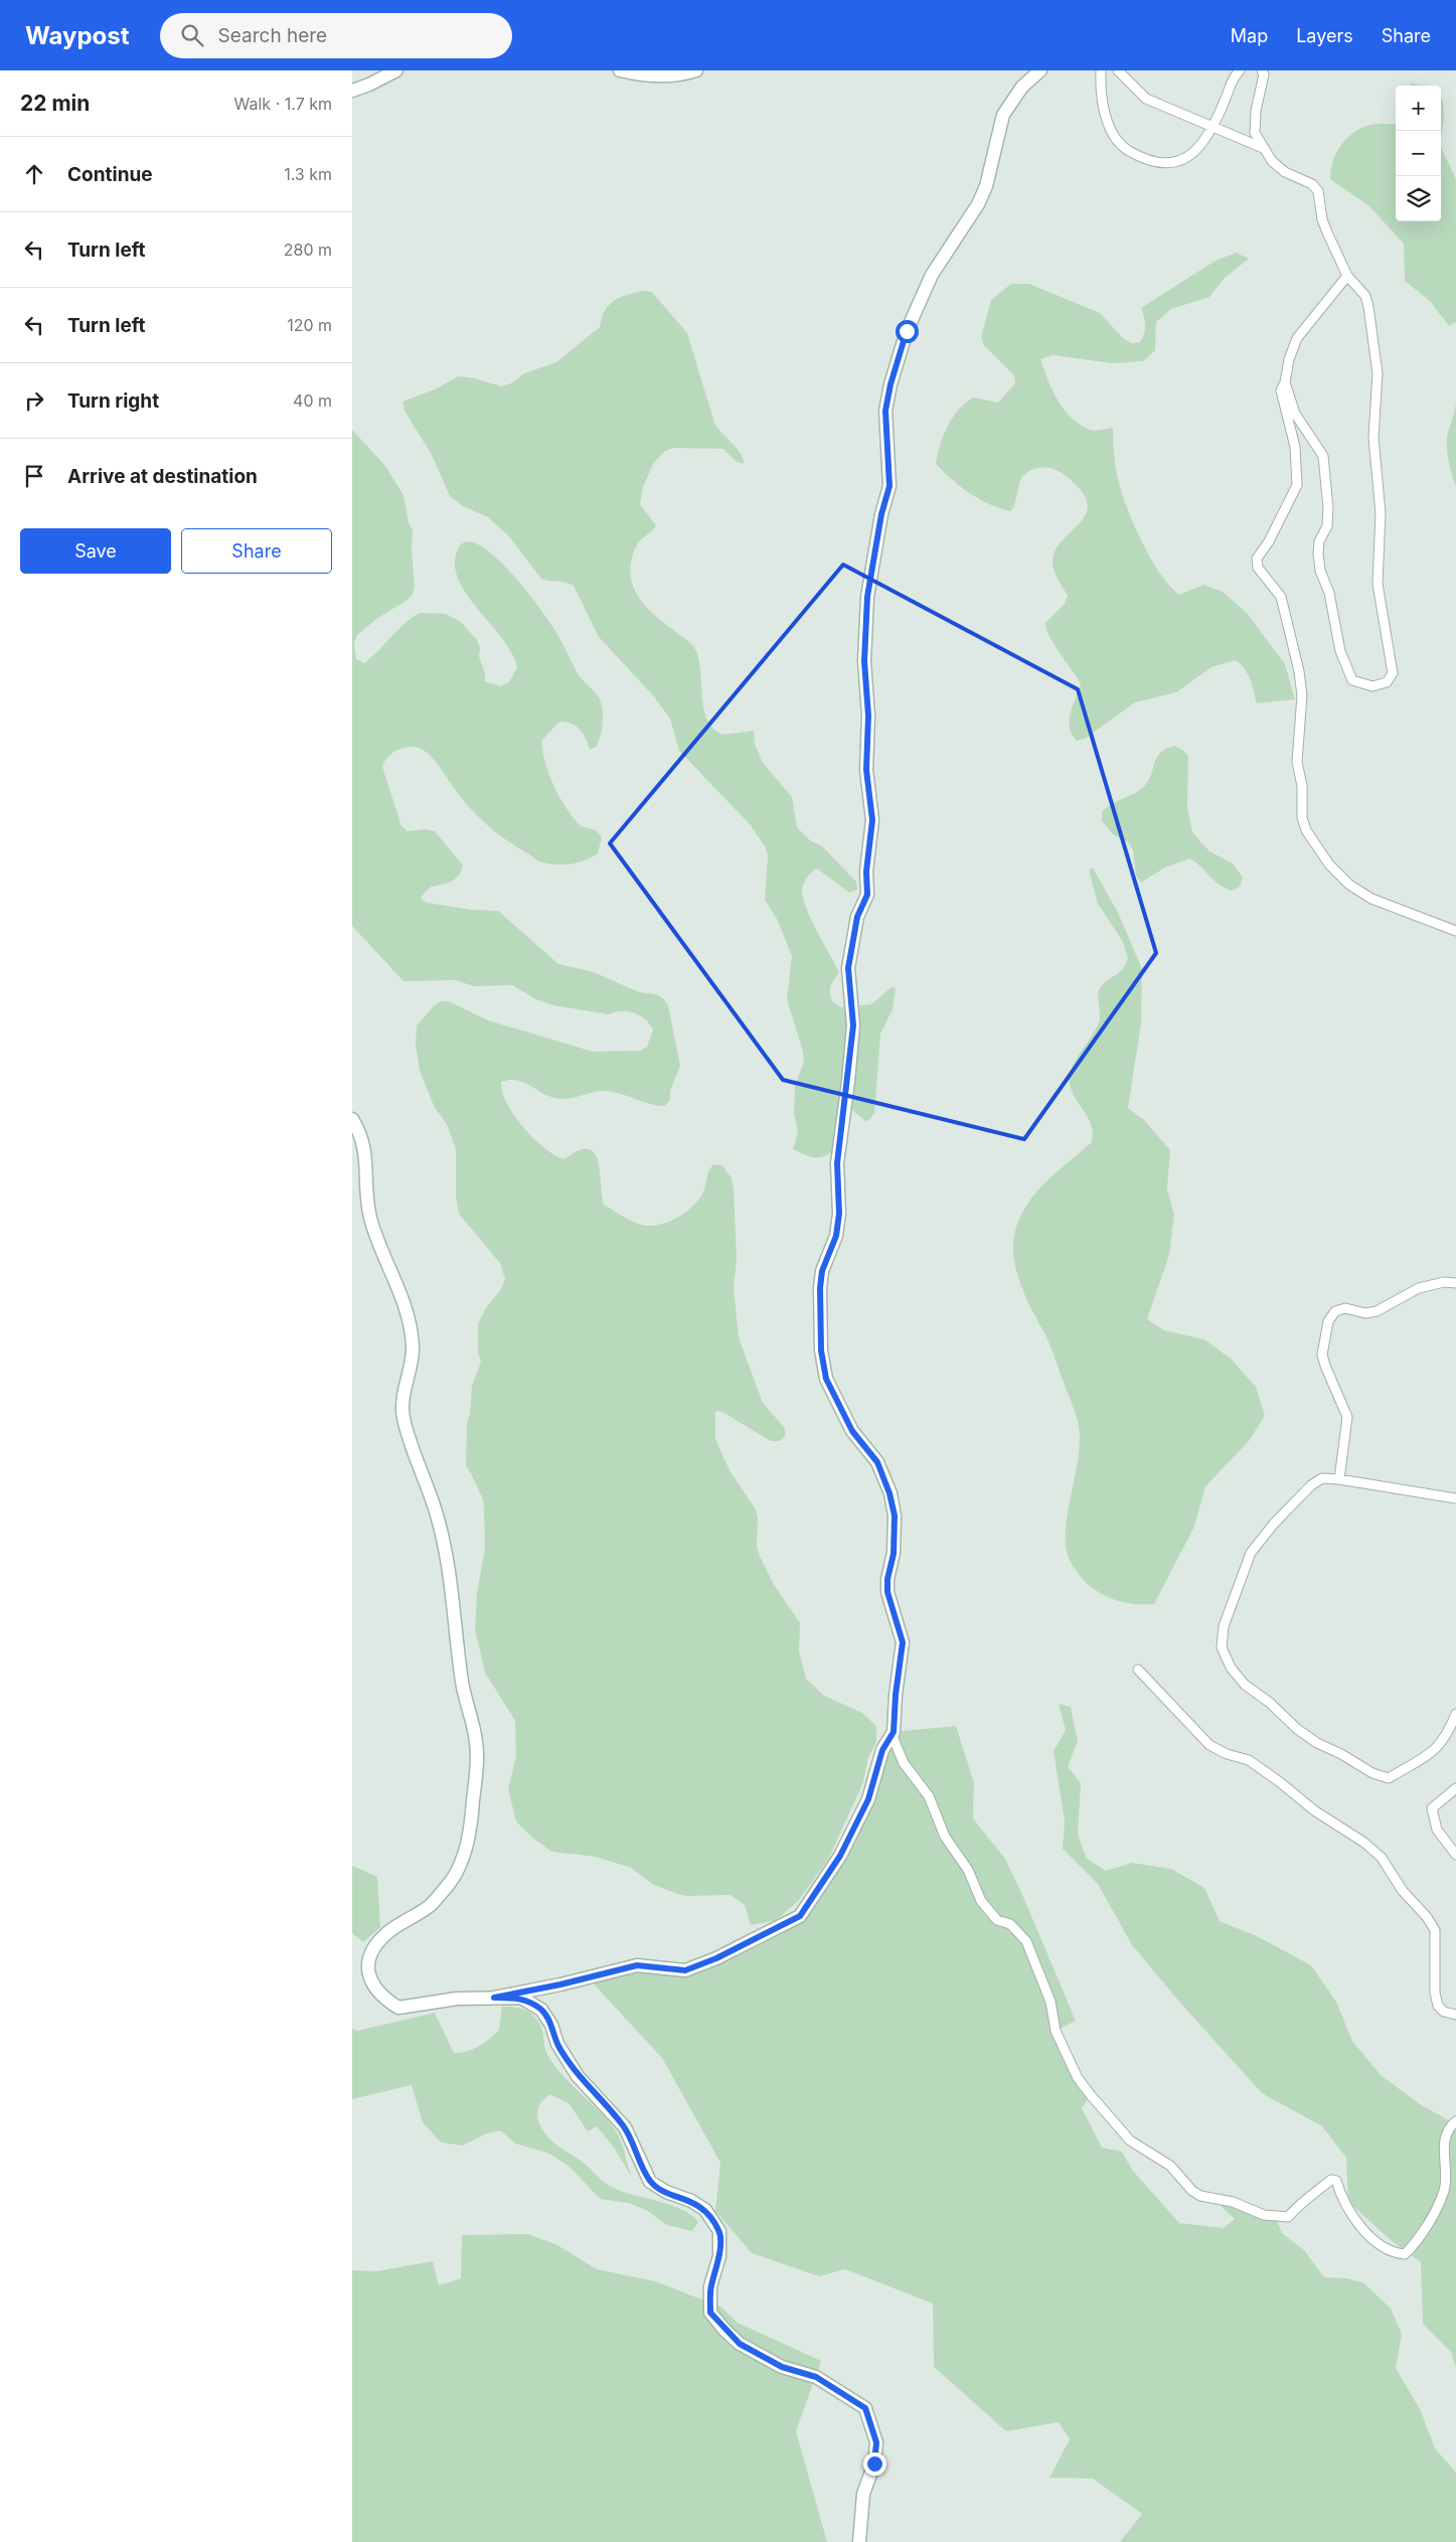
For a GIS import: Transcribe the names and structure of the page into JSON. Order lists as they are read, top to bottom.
{
  "page": {
    "header": "Waypost",
    "search": "Search here",
    "nav": ["Map", "Layers", "Share"],
    "heading": ["22 min", "Walk · 1.7 km"],
    "map_buttons": ["+", "−"],
    "list": [
      ["Continue", "1.3 km"],
      ["Turn left", "280 m"],
      ["Turn left", "120 m"],
      ["Turn right", "40 m"],
      "Arrive at destination"
    ],
    "buttons": ["Save", "Share"]
  }
}
